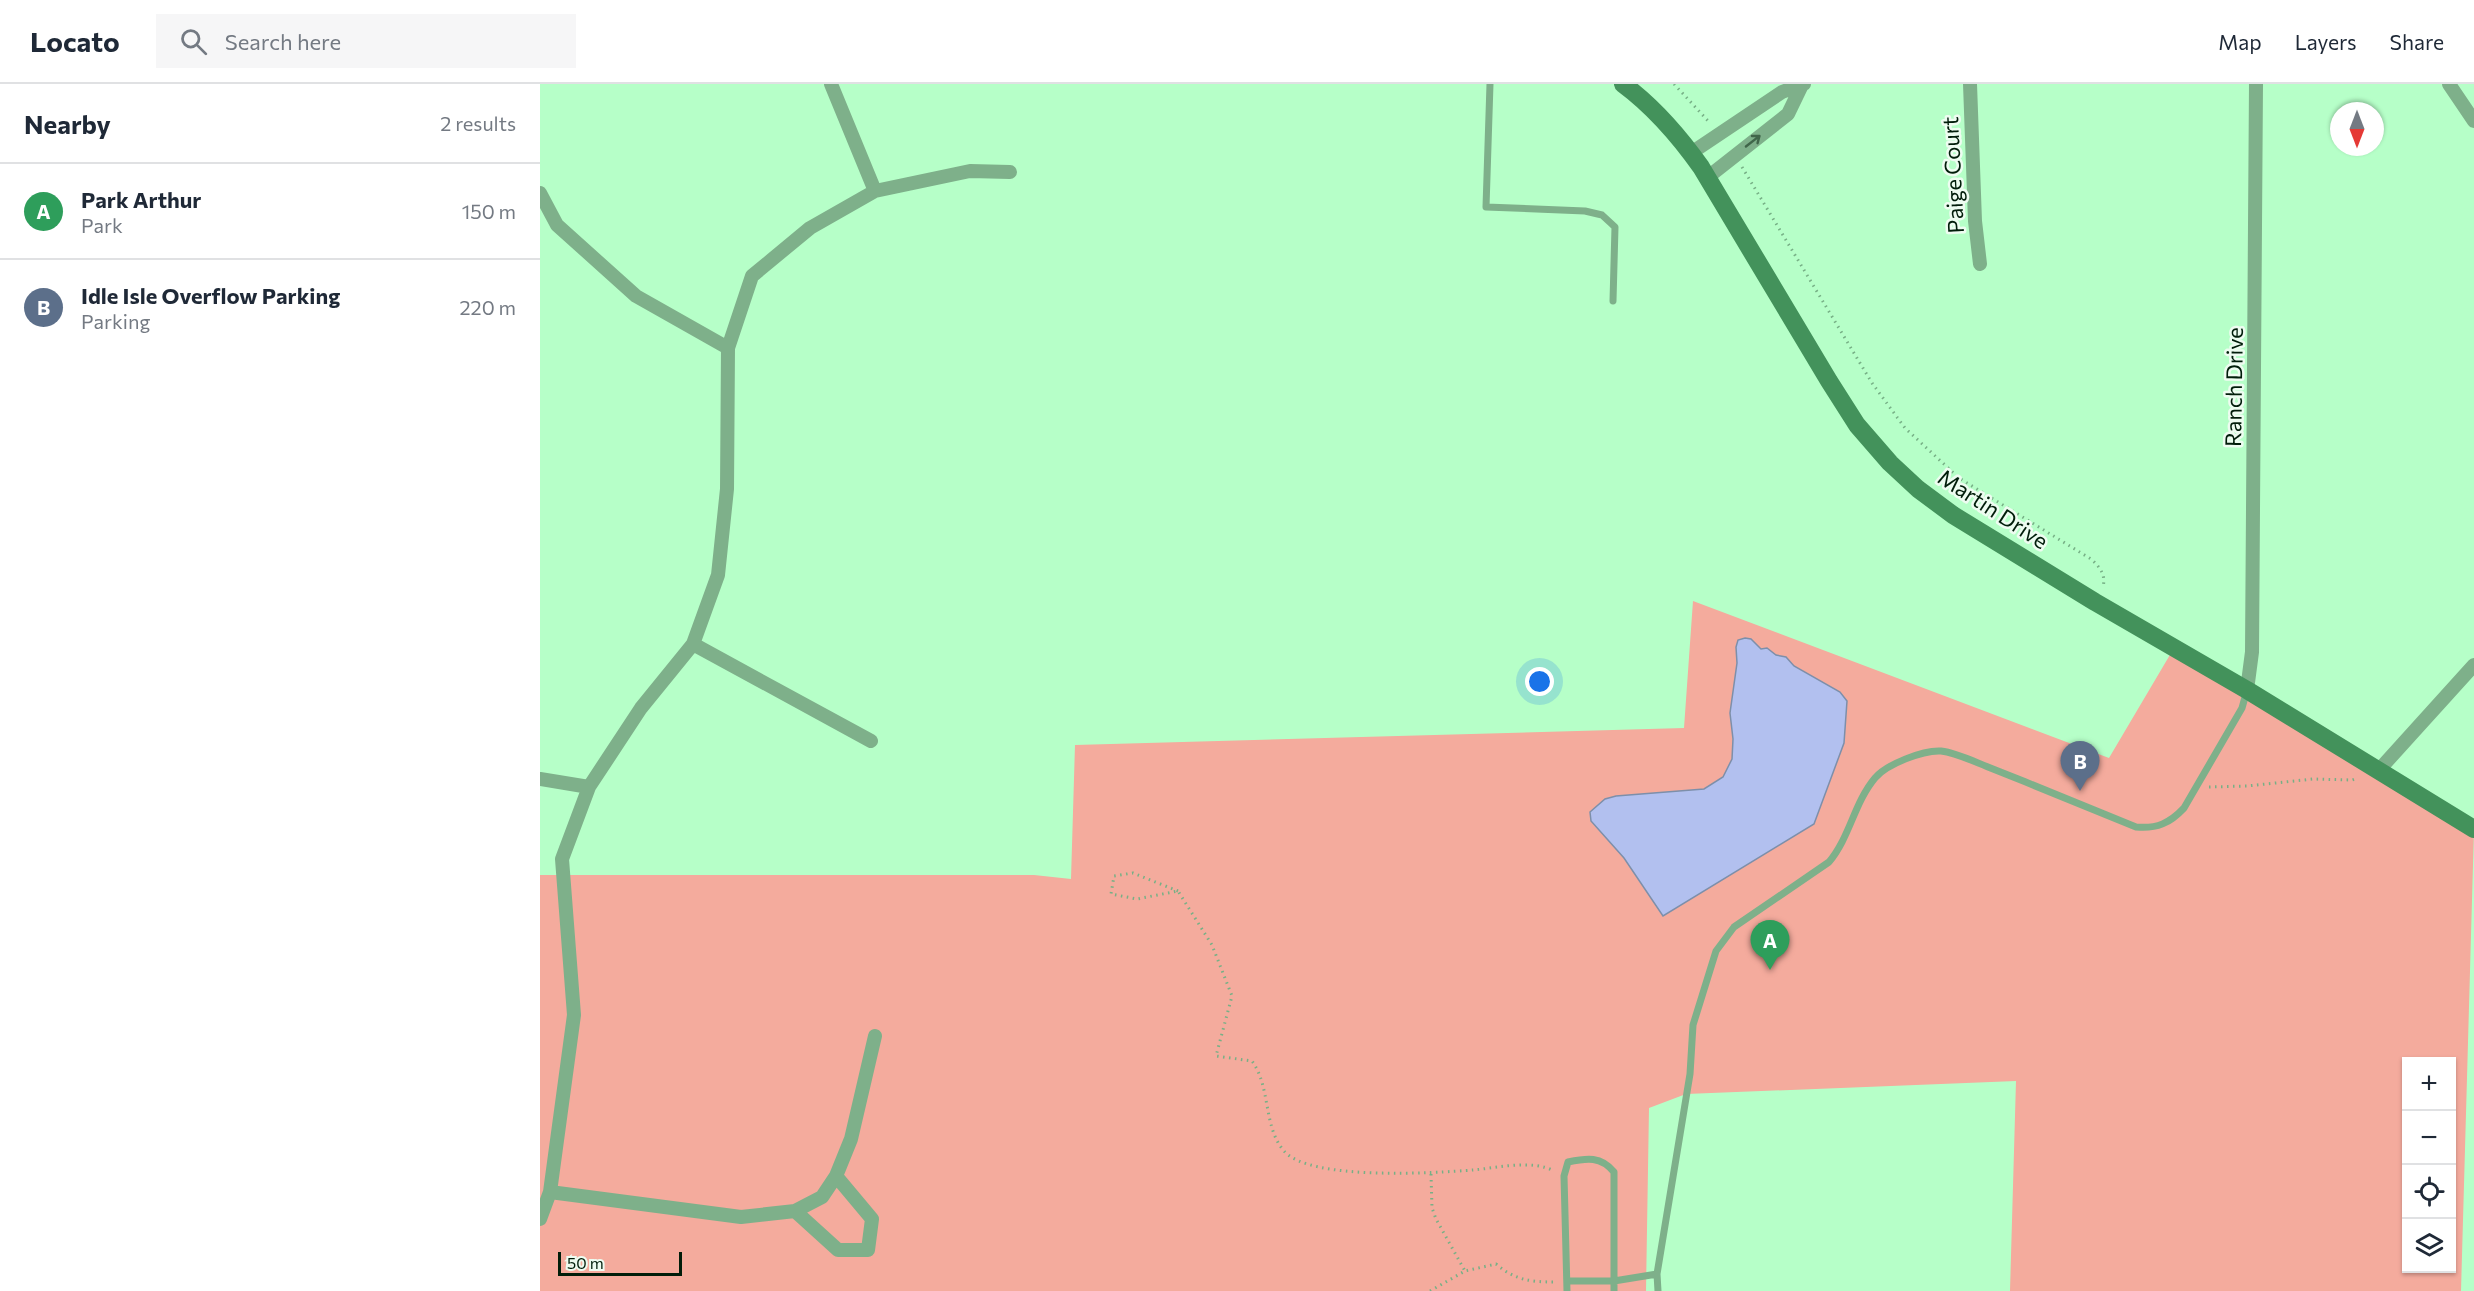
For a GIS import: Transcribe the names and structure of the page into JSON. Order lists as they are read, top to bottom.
{
  "streets": {
    "street": ["Paige Court", "Ranch Drive", "Martin Drive"]
  },
  "crossings": [
    ["Ranch Drive", "Martin Drive"]
  ],
  "scale_bar": "50 m",
  "north": "bottom",
  "page": {
    "header": "Locato",
    "search": "Search here",
    "nav": ["Map", "Layers", "Share"],
    "heading": ["Nearby", "2 results"],
    "list": [
      {
        "mark": "A",
        "name": "Park Arthur",
        "note": "Park",
        "value": "150 m"
      },
      {
        "mark": "B",
        "name": "Idle Isle Overflow Parking",
        "note": "Parking",
        "value": "220 m"
      }
    ],
    "pins": ["B", "A"],
    "map_buttons": ["+", "−"],
    "scale": "50 m"
  }
}
